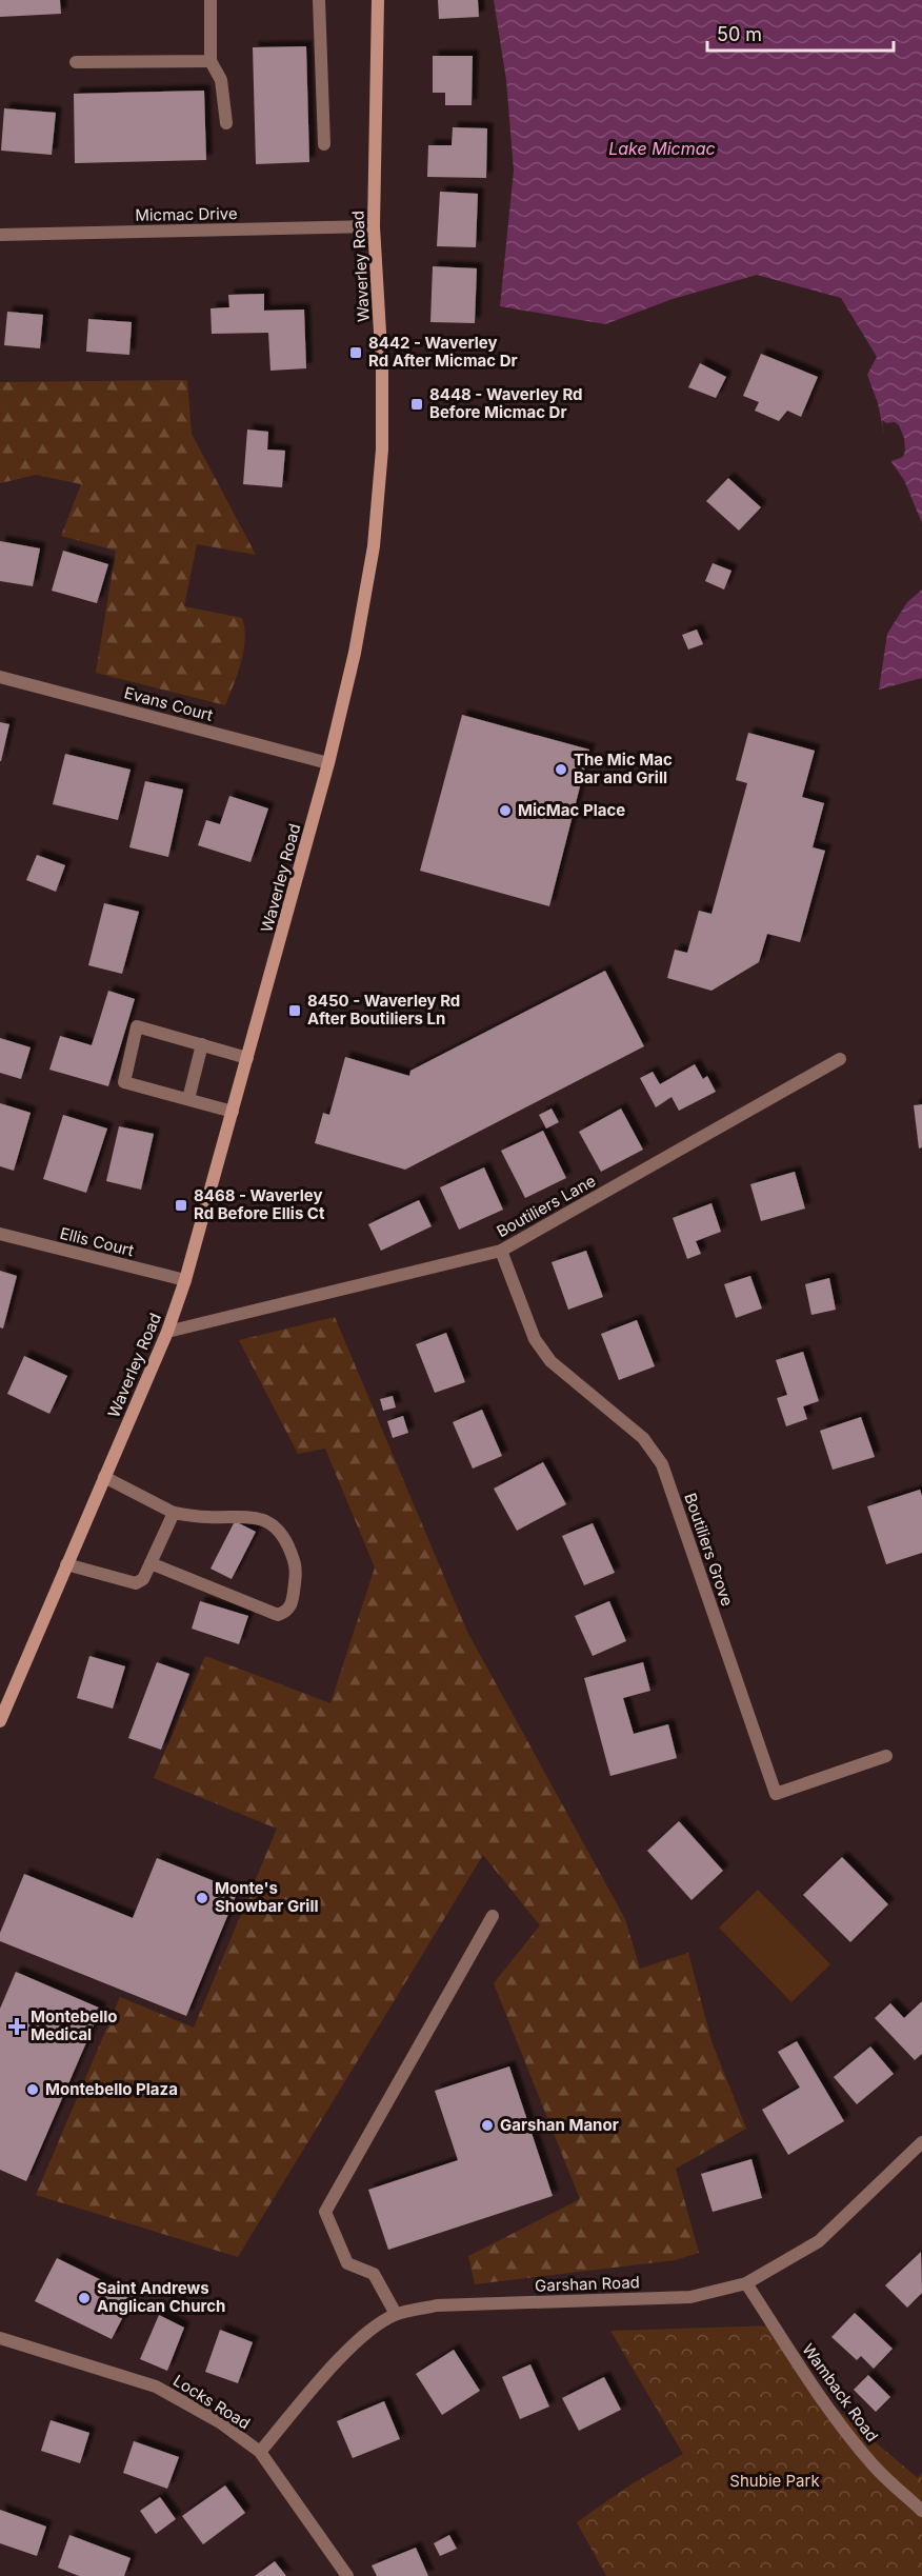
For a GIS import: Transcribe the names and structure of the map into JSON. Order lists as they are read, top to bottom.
{
  "streets": {
    "main road": ["Waverley Road"],
    "street": [
      "Micmac Drive",
      "Evans Court",
      "Boutiliers Lane",
      "Ellis Court",
      "Boutiliers Grove",
      "Garshan Road",
      "Wamback Road",
      "Locks Road"
    ]
  },
  "crossings": [
    ["Micmac Drive", "Waverley Road"],
    ["Waverley Road", "Evans Court"],
    ["Waverley Road", "Boutiliers Lane"],
    ["Waverley Road", "Ellis Court"],
    ["Boutiliers Lane", "Boutiliers Grove"],
    ["Garshan Road", "Wamback Road"],
    ["Garshan Road", "Locks Road"]
  ],
  "water": ["Lake Micmac"],
  "parks": ["Shubie Park"],
  "places": {
    "transit": [
      "8442 - Waverley Rd After Micmac Dr",
      "8448 - Waverley Rd Before Micmac Dr",
      "8450 - Waverley Rd After Boutiliers Ln",
      "8468 - Waverley Rd Before Ellis Ct"
    ],
    "other": [
      "The Mic Mac Bar and Grill",
      "MicMac Place",
      "Monte's Showbar Grill",
      "Montebello Plaza",
      "Garshan Manor",
      "Saint Andrews Anglican Church"
    ],
    "health": ["Montebello Medical"]
  },
  "scale_bar": "50 m"
}
